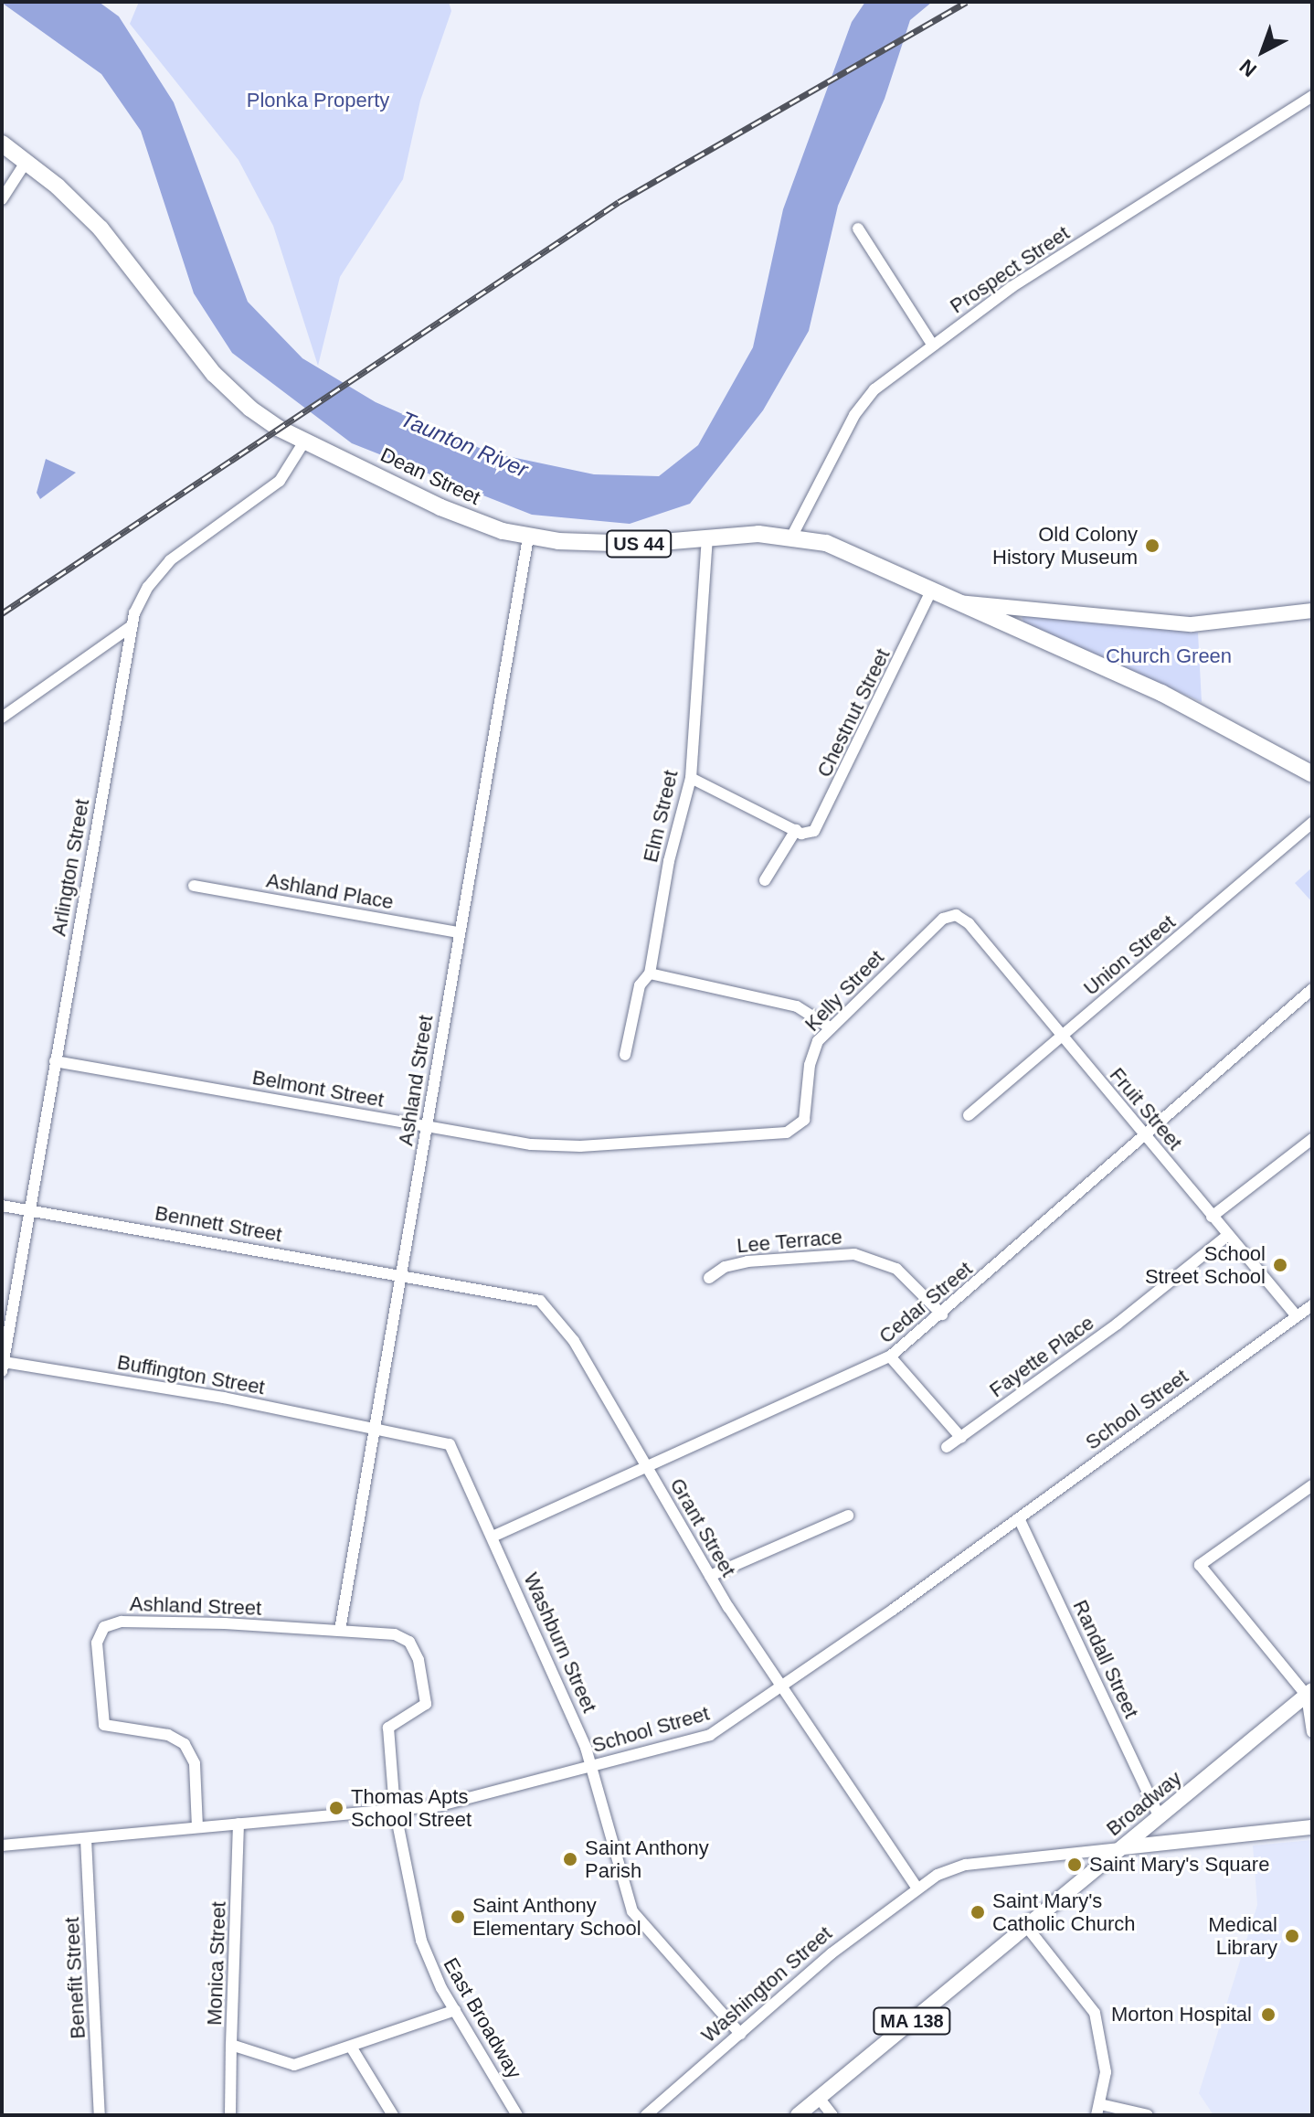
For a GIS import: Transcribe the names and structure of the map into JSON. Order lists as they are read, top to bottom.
{
  "streets": {
    "highway": ["Dean Street", "US 44"],
    "main road": ["Broadway", "MA 138"],
    "street": [
      "Prospect Street",
      "Chestnut Street",
      "Elm Street",
      "Arlington Street",
      "Ashland Place",
      "Union Street",
      "Kelly Street",
      "Ashland Street",
      "Belmont Street",
      "Fruit Street",
      "Bennett Street",
      "Lee Terrace",
      "Cedar Street",
      "Fayette Place",
      "Buffington Street",
      "School Street",
      "Grant Street",
      "Washburn Street",
      "Randall Street",
      "Monica Street",
      "Benefit Street",
      "Washington Street",
      "East Broadway"
    ]
  },
  "crossings": [
    ["Prospect Street", "Dean Street"],
    ["Dean Street", "US 44"],
    ["Dean Street", "Chestnut Street"],
    ["Dean Street", "Elm Street"],
    ["Dean Street", "Arlington Street"],
    ["Dean Street", "Ashland Street"],
    ["Arlington Street", "Belmont Street"],
    ["Arlington Street", "Bennett Street"],
    ["Arlington Street", "Buffington Street"],
    ["Ashland Place", "Ashland Street"],
    ["Union Street", "Fruit Street"],
    ["Kelly Street", "Belmont Street"],
    ["Kelly Street", "Fruit Street"],
    ["Ashland Street", "Belmont Street"],
    ["Ashland Street", "Bennett Street"],
    ["Ashland Street", "Buffington Street"],
    ["Ashland Street", "School Street"],
    ["Ashland Street", "Grant Street"],
    ["Ashland Street", "Washburn Street"],
    ["Ashland Street", "East Broadway"],
    ["Fruit Street", "Cedar Street"],
    ["Fruit Street", "Fayette Place"],
    ["Fruit Street", "School Street"],
    ["Bennett Street", "Grant Street"],
    ["Lee Terrace", "Cedar Street"],
    ["Cedar Street", "Grant Street"],
    ["Cedar Street", "Washburn Street"],
    ["Buffington Street", "Washburn Street"],
    ["School Street", "Grant Street"],
    ["School Street", "Washburn Street"],
    ["School Street", "Randall Street"],
    ["School Street", "Monica Street"],
    ["School Street", "Benefit Street"],
    ["School Street", "East Broadway"],
    ["Grant Street", "Washington Street"],
    ["Washburn Street", "Washington Street"],
    ["Randall Street", "Broadway"],
    ["Monica Street", "East Broadway"]
  ],
  "water": ["Taunton River"],
  "parks": ["Plonka Property", "Church Green"],
  "places": [
    "Old Colony History Museum",
    "School Street School",
    "Thomas Apts School Street",
    "Saint Anthony Parish",
    "Saint Mary's Square",
    "Saint Mary's Catholic Church",
    "Saint Anthony Elementary School",
    "Medical Library",
    "Morton Hospital"
  ],
  "north": "bottom left"
}
